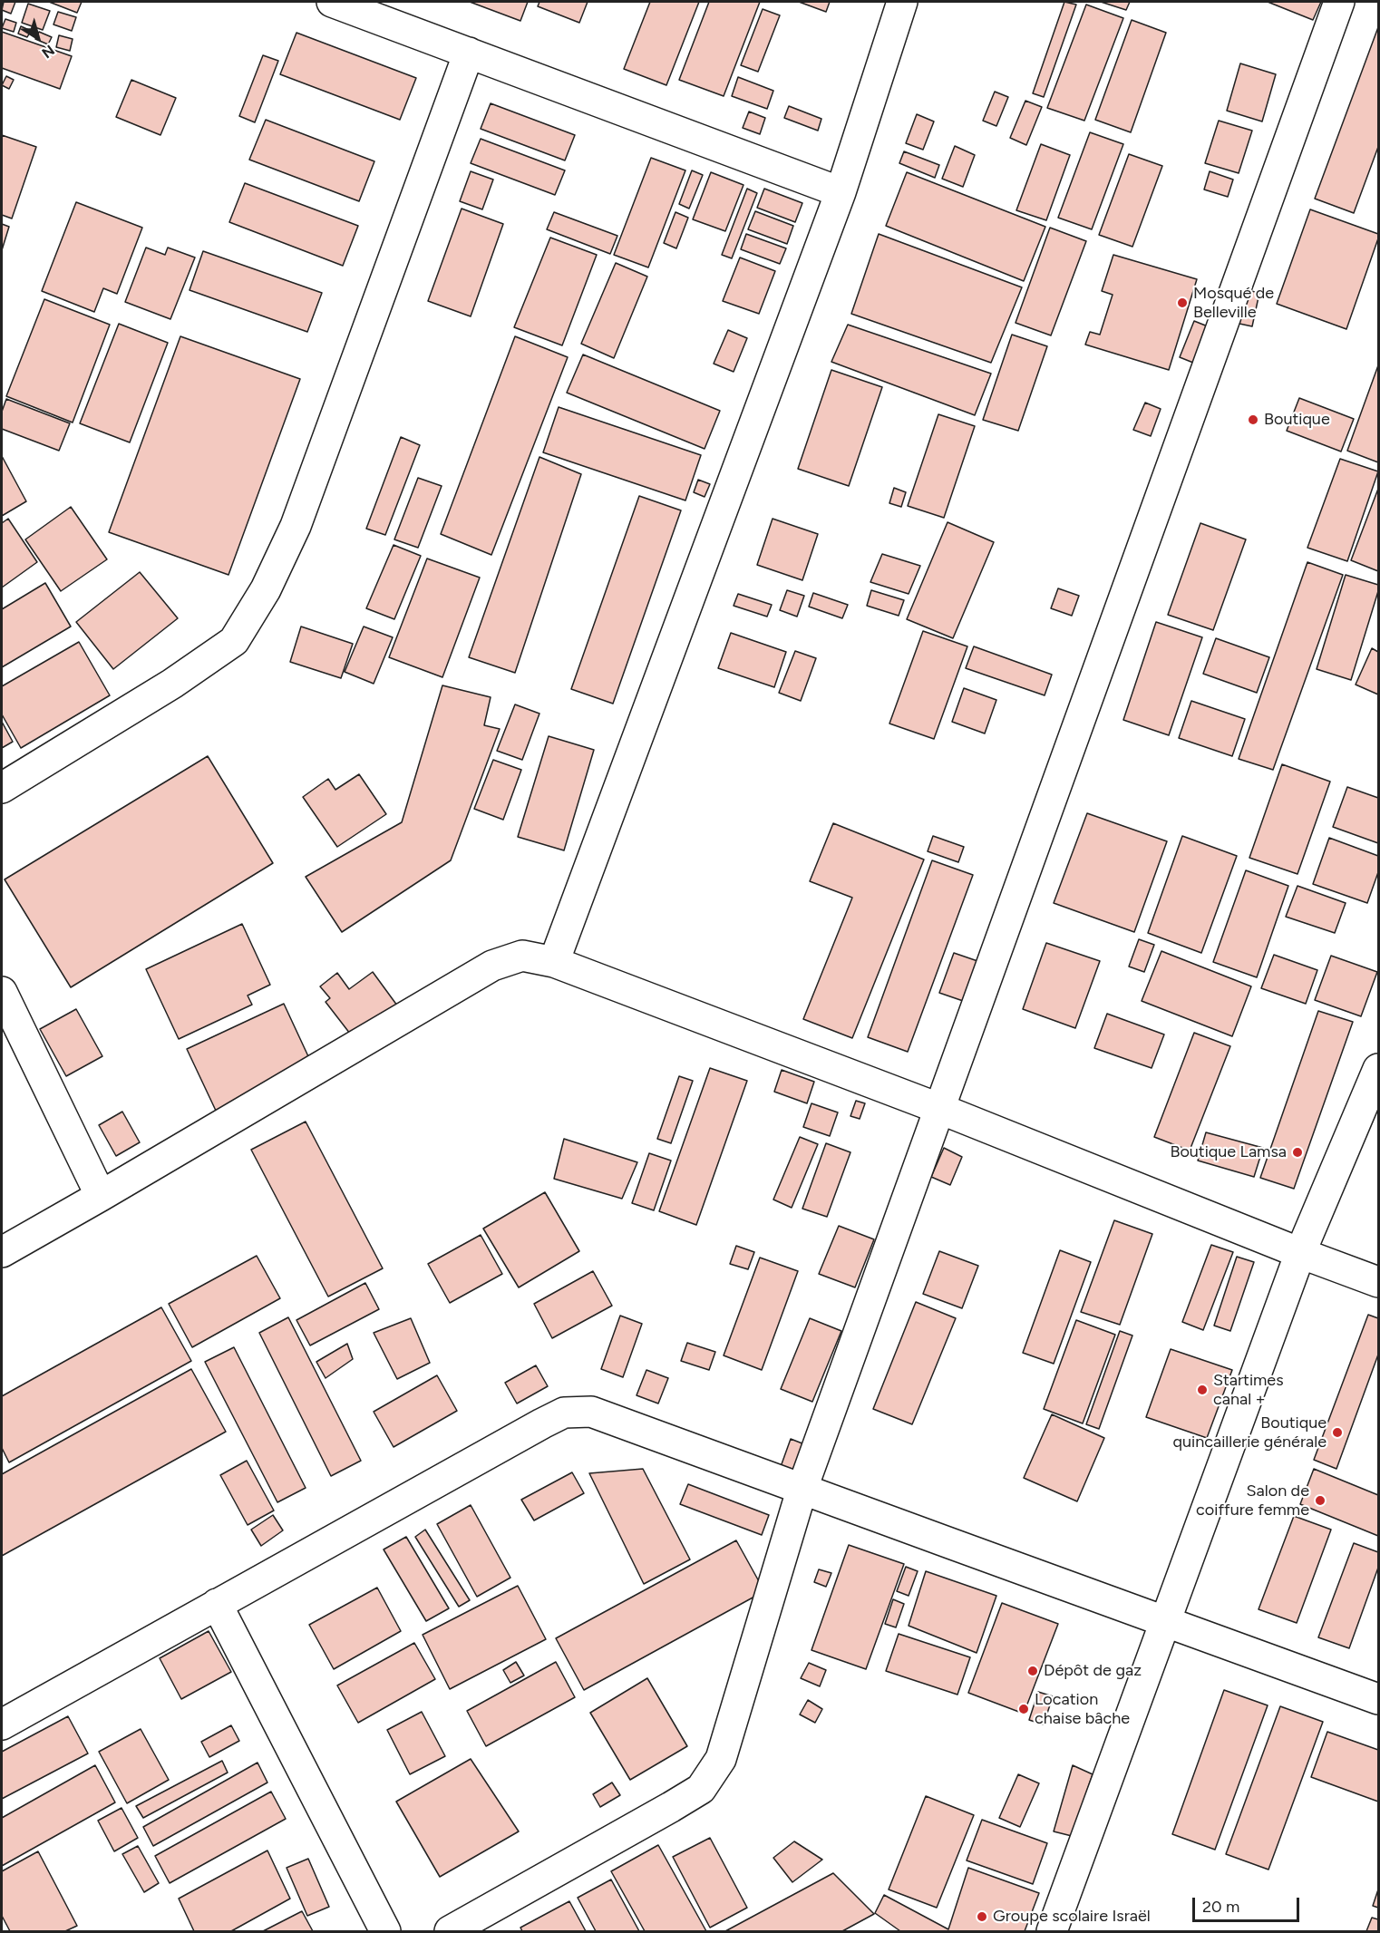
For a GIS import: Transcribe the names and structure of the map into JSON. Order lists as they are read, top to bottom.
{
  "places": [
    "Mosqué de Belleville",
    "Boutique",
    "Boutique Lamsa",
    "Startimes canal +",
    "Boutique quincaillerie générale",
    "Salon de coiffure femme",
    "Dépôt de gaz",
    "Location chaise bâche",
    "Groupe scolaire Israël"
  ],
  "scale_bar": "20 m",
  "north": "bottom right"
}
